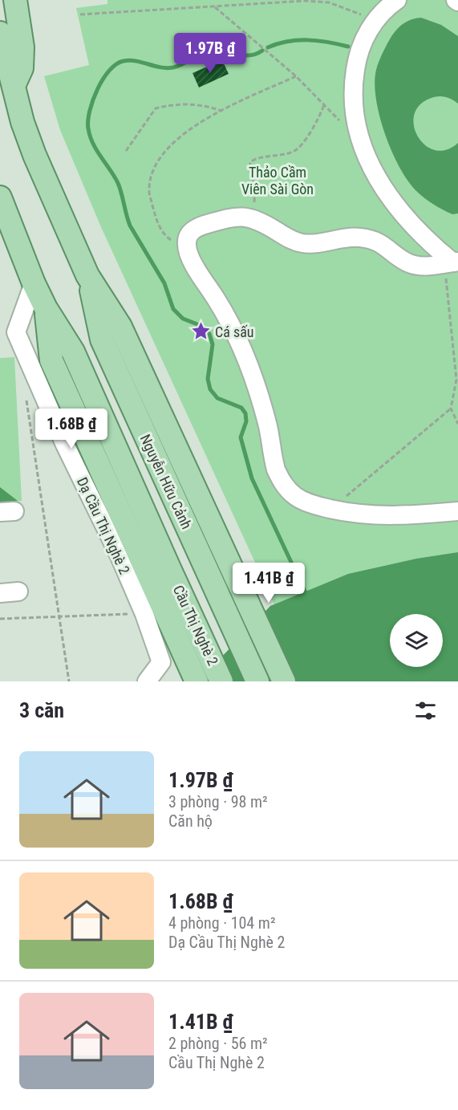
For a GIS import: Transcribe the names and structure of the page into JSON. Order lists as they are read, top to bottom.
{
  "streets": {
    "main road": ["Nguyễn Hữu Cảnh", "Cầu Thị Nghè 2"],
    "street": ["Dạ Cầu Thị Nghè 2"]
  },
  "parks": ["Thảo Cầm Viên Sài Gòn"],
  "places": {
    "place": ["Cá sấu"]
  },
  "page": {
    "price": ["1.97B ₫", "1.68B ₫", "1.41B ₫"],
    "heading": "3 căn",
    "list": [
      {
        "name": "1.97B ₫",
        "note": "3 phòng · 98 m² · Căn hộ"
      },
      {
        "name": "1.68B ₫",
        "note": "4 phòng · 104 m² · Dạ Cầu Thị Nghè 2"
      },
      {
        "name": "1.41B ₫",
        "note": "2 phòng · 56 m² · Cầu Thị Nghè 2"
      }
    ]
  }
}
